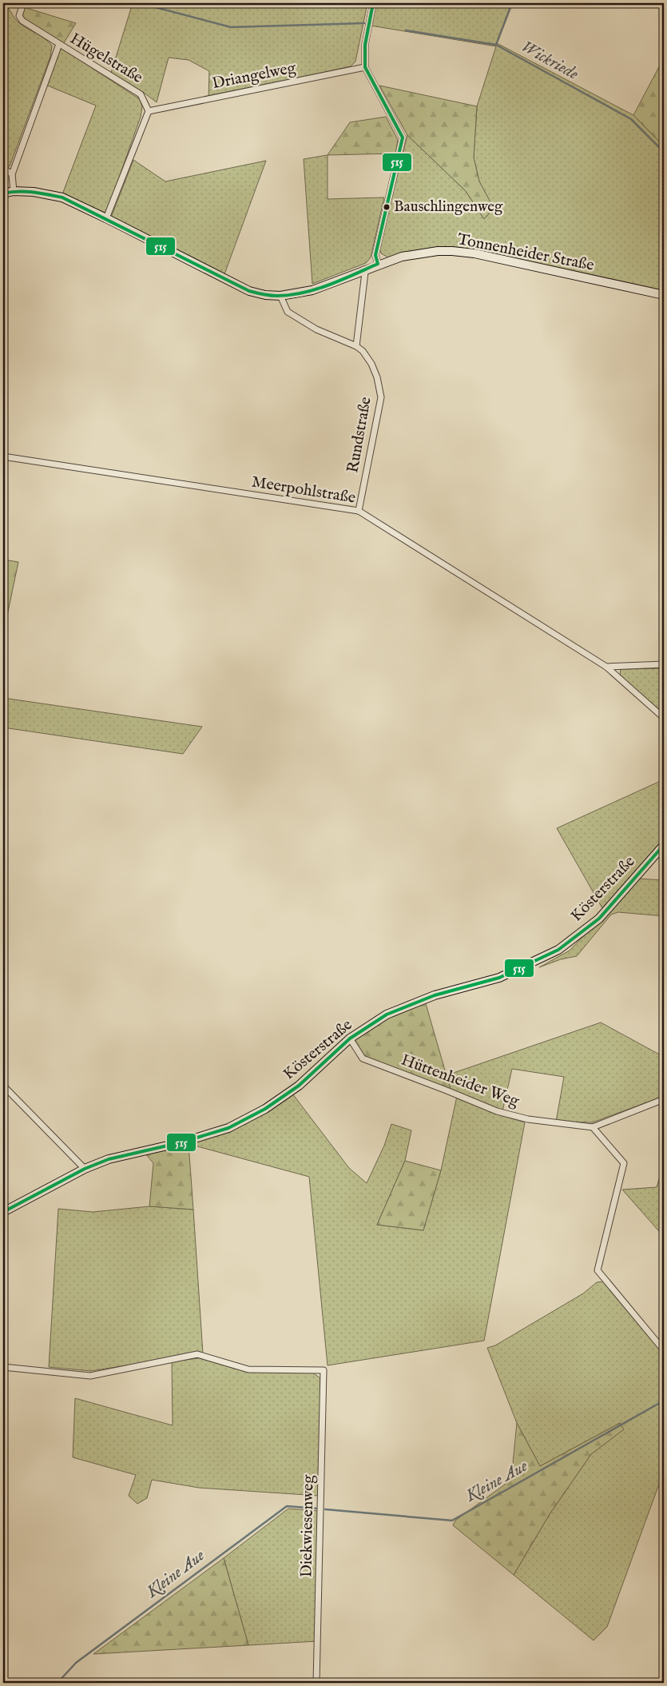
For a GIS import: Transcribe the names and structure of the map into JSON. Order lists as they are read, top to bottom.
{
  "streets": {
    "main road": ["Tonnenheider Straße", "Kösterstraße"],
    "street": [
      "Hügelstraße",
      "Driangelweg",
      "Rundstraße",
      "Meerpohlstraße",
      "Hüttenheider Weg",
      "Diekwiesenweg"
    ]
  },
  "crossings": [
    ["Hügelstraße", "Driangelweg"],
    ["Tonnenheider Straße", "Rundstraße"],
    ["Rundstraße", "Meerpohlstraße"],
    ["Kösterstraße", "Hüttenheider Weg"]
  ],
  "water": ["Wickriede", "Kleine Aue"],
  "places": ["Bauschlingenweg"],
  "lines": ["transit line 515"]
}
